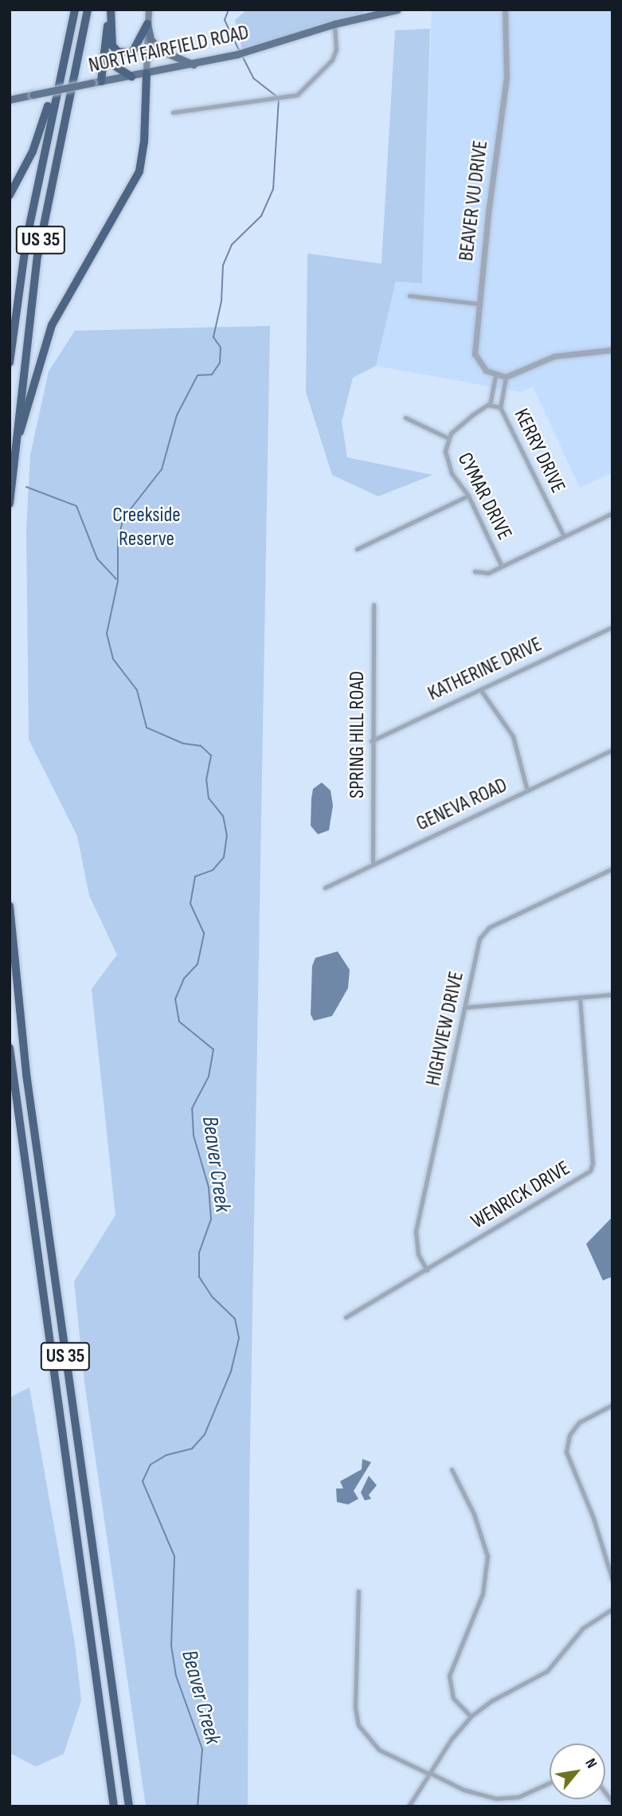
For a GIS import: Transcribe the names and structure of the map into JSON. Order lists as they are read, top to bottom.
{
  "streets": {
    "highway": ["US 35"],
    "main road": ["NORTH FAIRFIELD ROAD"],
    "street": [
      "BEAVER VU DRIVE",
      "KERRY DRIVE",
      "CYMAR DRIVE",
      "KATHERINE DRIVE",
      "SPRING HILL ROAD",
      "GENEVA ROAD",
      "HIGHVIEW DRIVE",
      "WENRICK DRIVE"
    ]
  },
  "crossings": [
    ["BEAVER VU DRIVE", "KERRY DRIVE"],
    ["KERRY DRIVE", "CYMAR DRIVE"],
    ["KATHERINE DRIVE", "SPRING HILL ROAD"],
    ["SPRING HILL ROAD", "GENEVA ROAD"],
    ["HIGHVIEW DRIVE", "WENRICK DRIVE"]
  ],
  "water": ["Beaver Creek"],
  "parks": ["Creekside Reserve"],
  "north": "top right"
}
